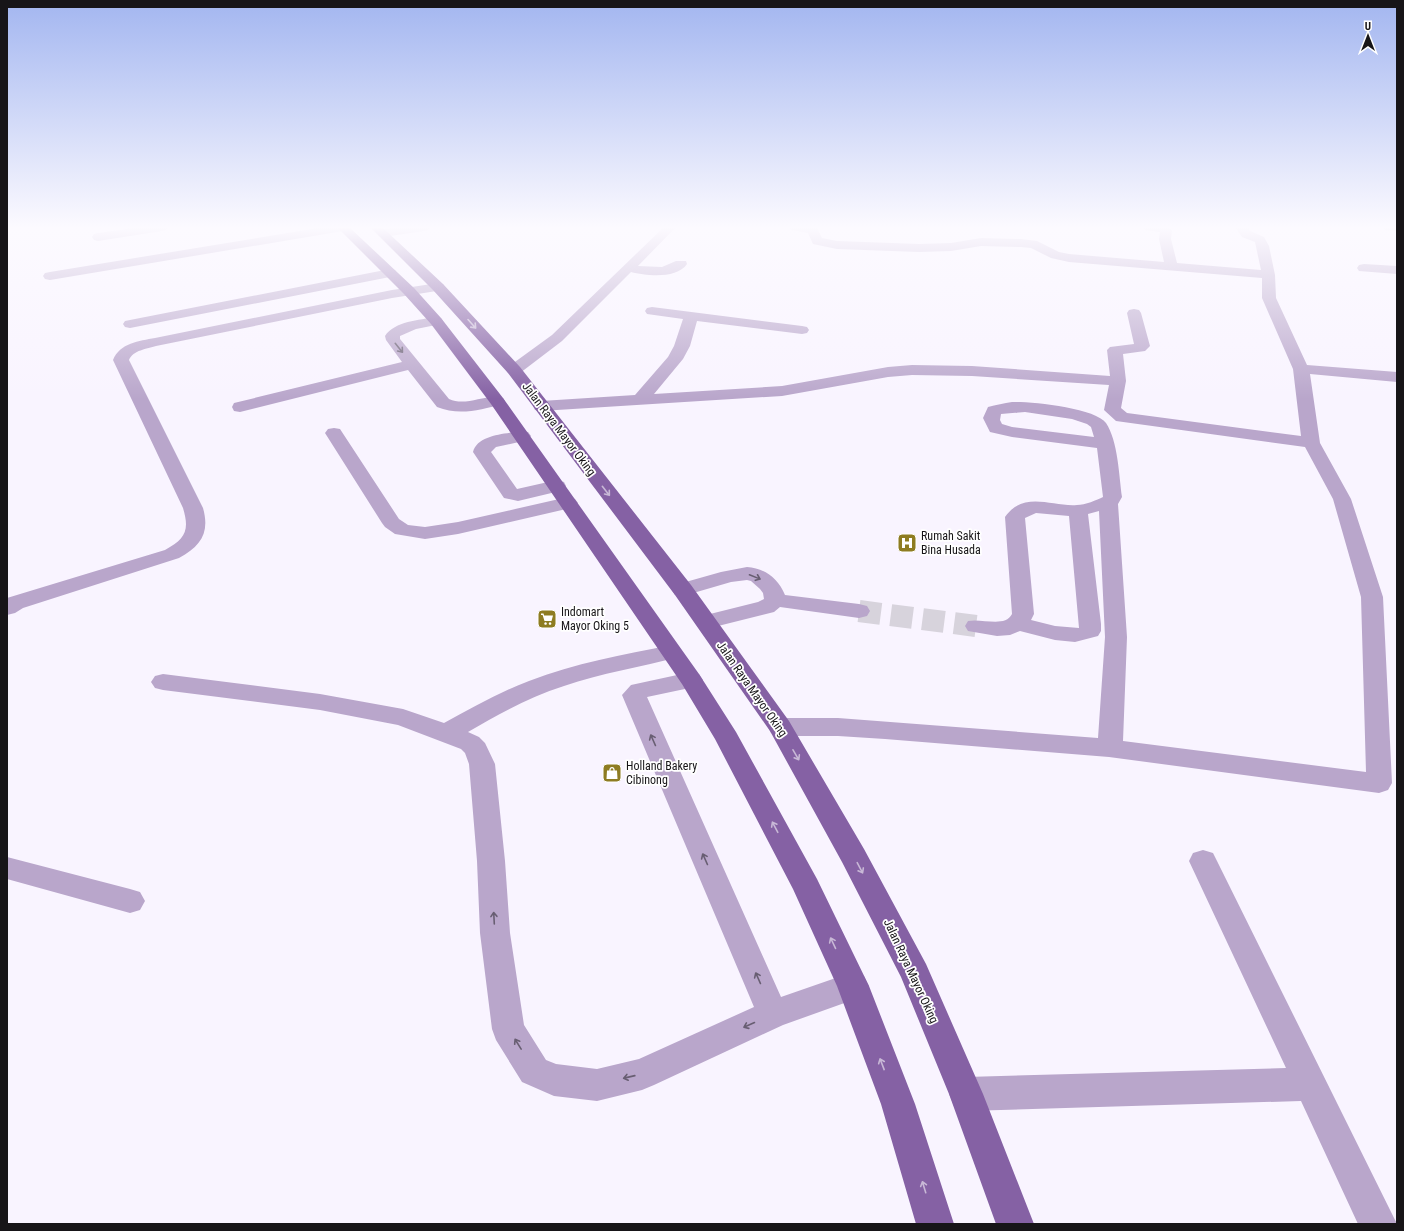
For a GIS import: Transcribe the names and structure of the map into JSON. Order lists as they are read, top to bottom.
{
  "streets": {
    "main road": ["Jalan Raya Mayor Oking"]
  },
  "places": {
    "hospital": ["Rumah Sakit Bina Husada"],
    "supermarket": ["Indomart Mayor Oking 5"],
    "shop": ["Holland Bakery Cibinong"]
  },
  "north": "top"
}
